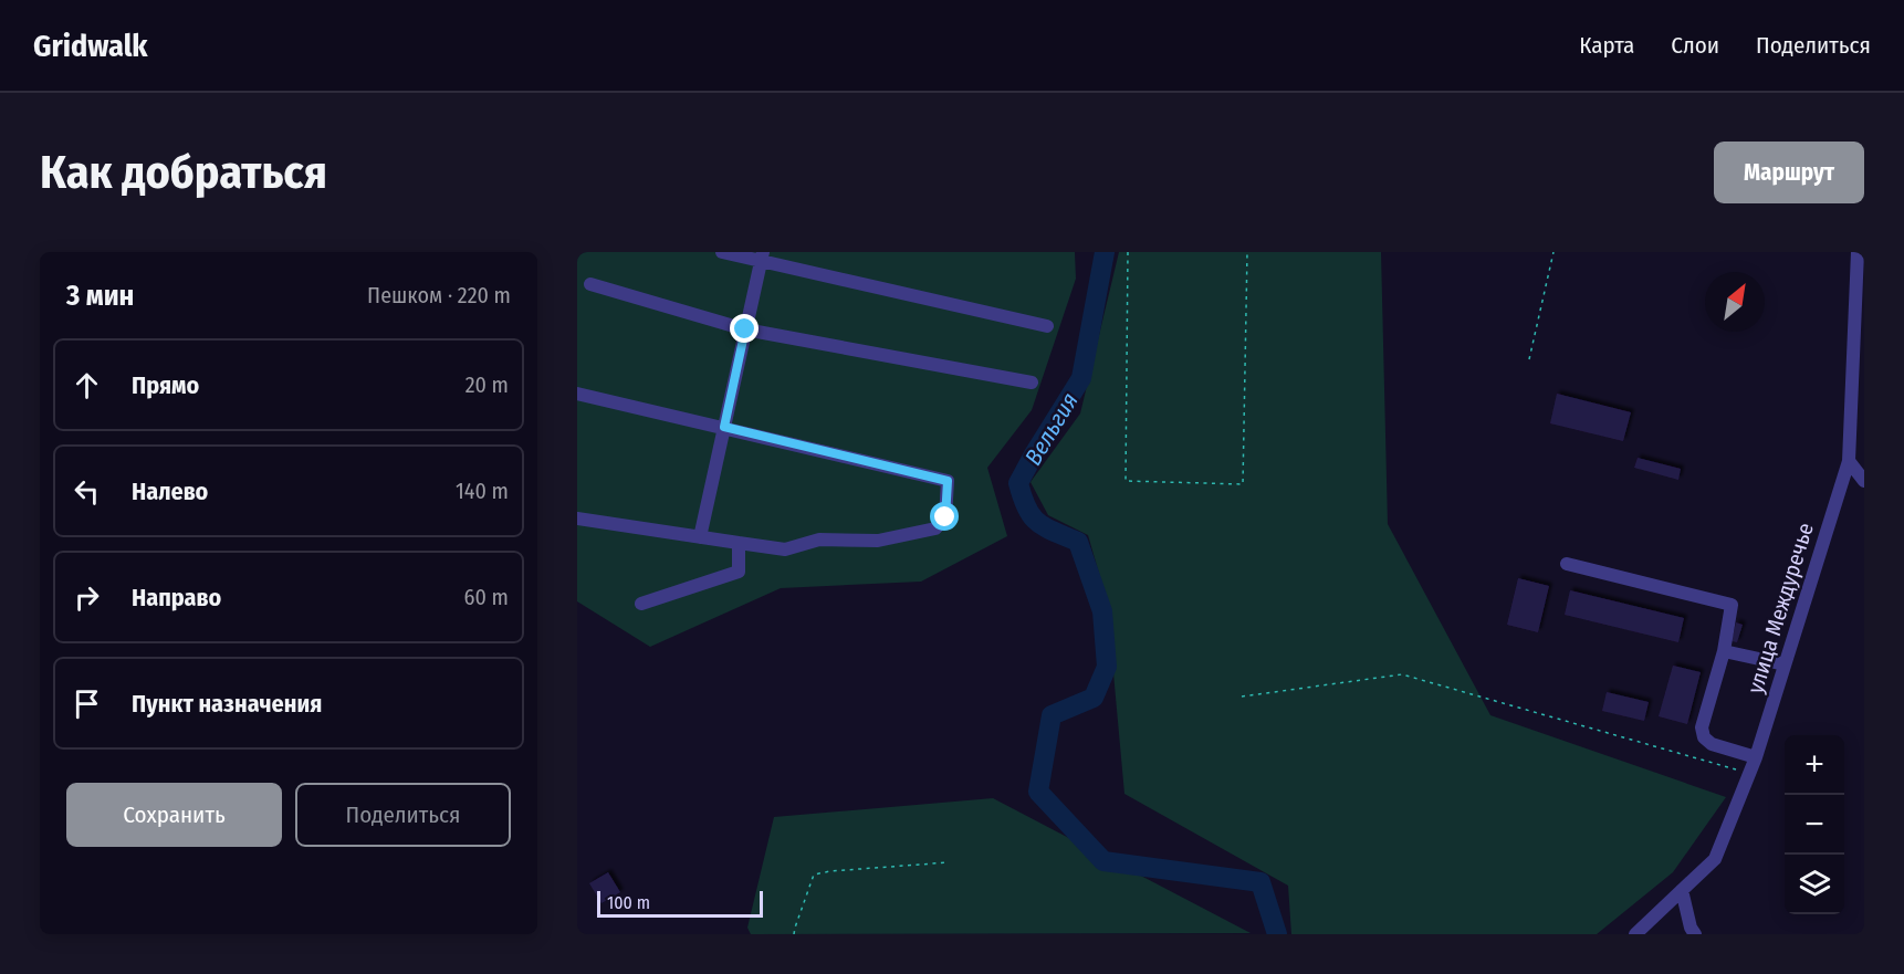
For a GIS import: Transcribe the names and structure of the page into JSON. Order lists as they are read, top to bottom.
{
  "streets": {
    "street": ["улица Междуречье"]
  },
  "water": ["Вельгия"],
  "scale_bar": "100 m",
  "north": "top right",
  "page": {
    "header": "Gridwalk",
    "nav": ["Карта", "Слои", "Поделиться"],
    "buttons": [
      "Маршрут",
      ["Сохранить", "Поделиться"]
    ],
    "title": "Как добраться",
    "heading": ["3 мин", "Пешком · 220 m"],
    "list": [
      ["Прямо", "20 m"],
      ["Налево", "140 m"],
      ["Направо", "60 m"],
      "Пункт назначения"
    ],
    "map_buttons": ["+", "−"],
    "scale": "100 m"
  }
}
